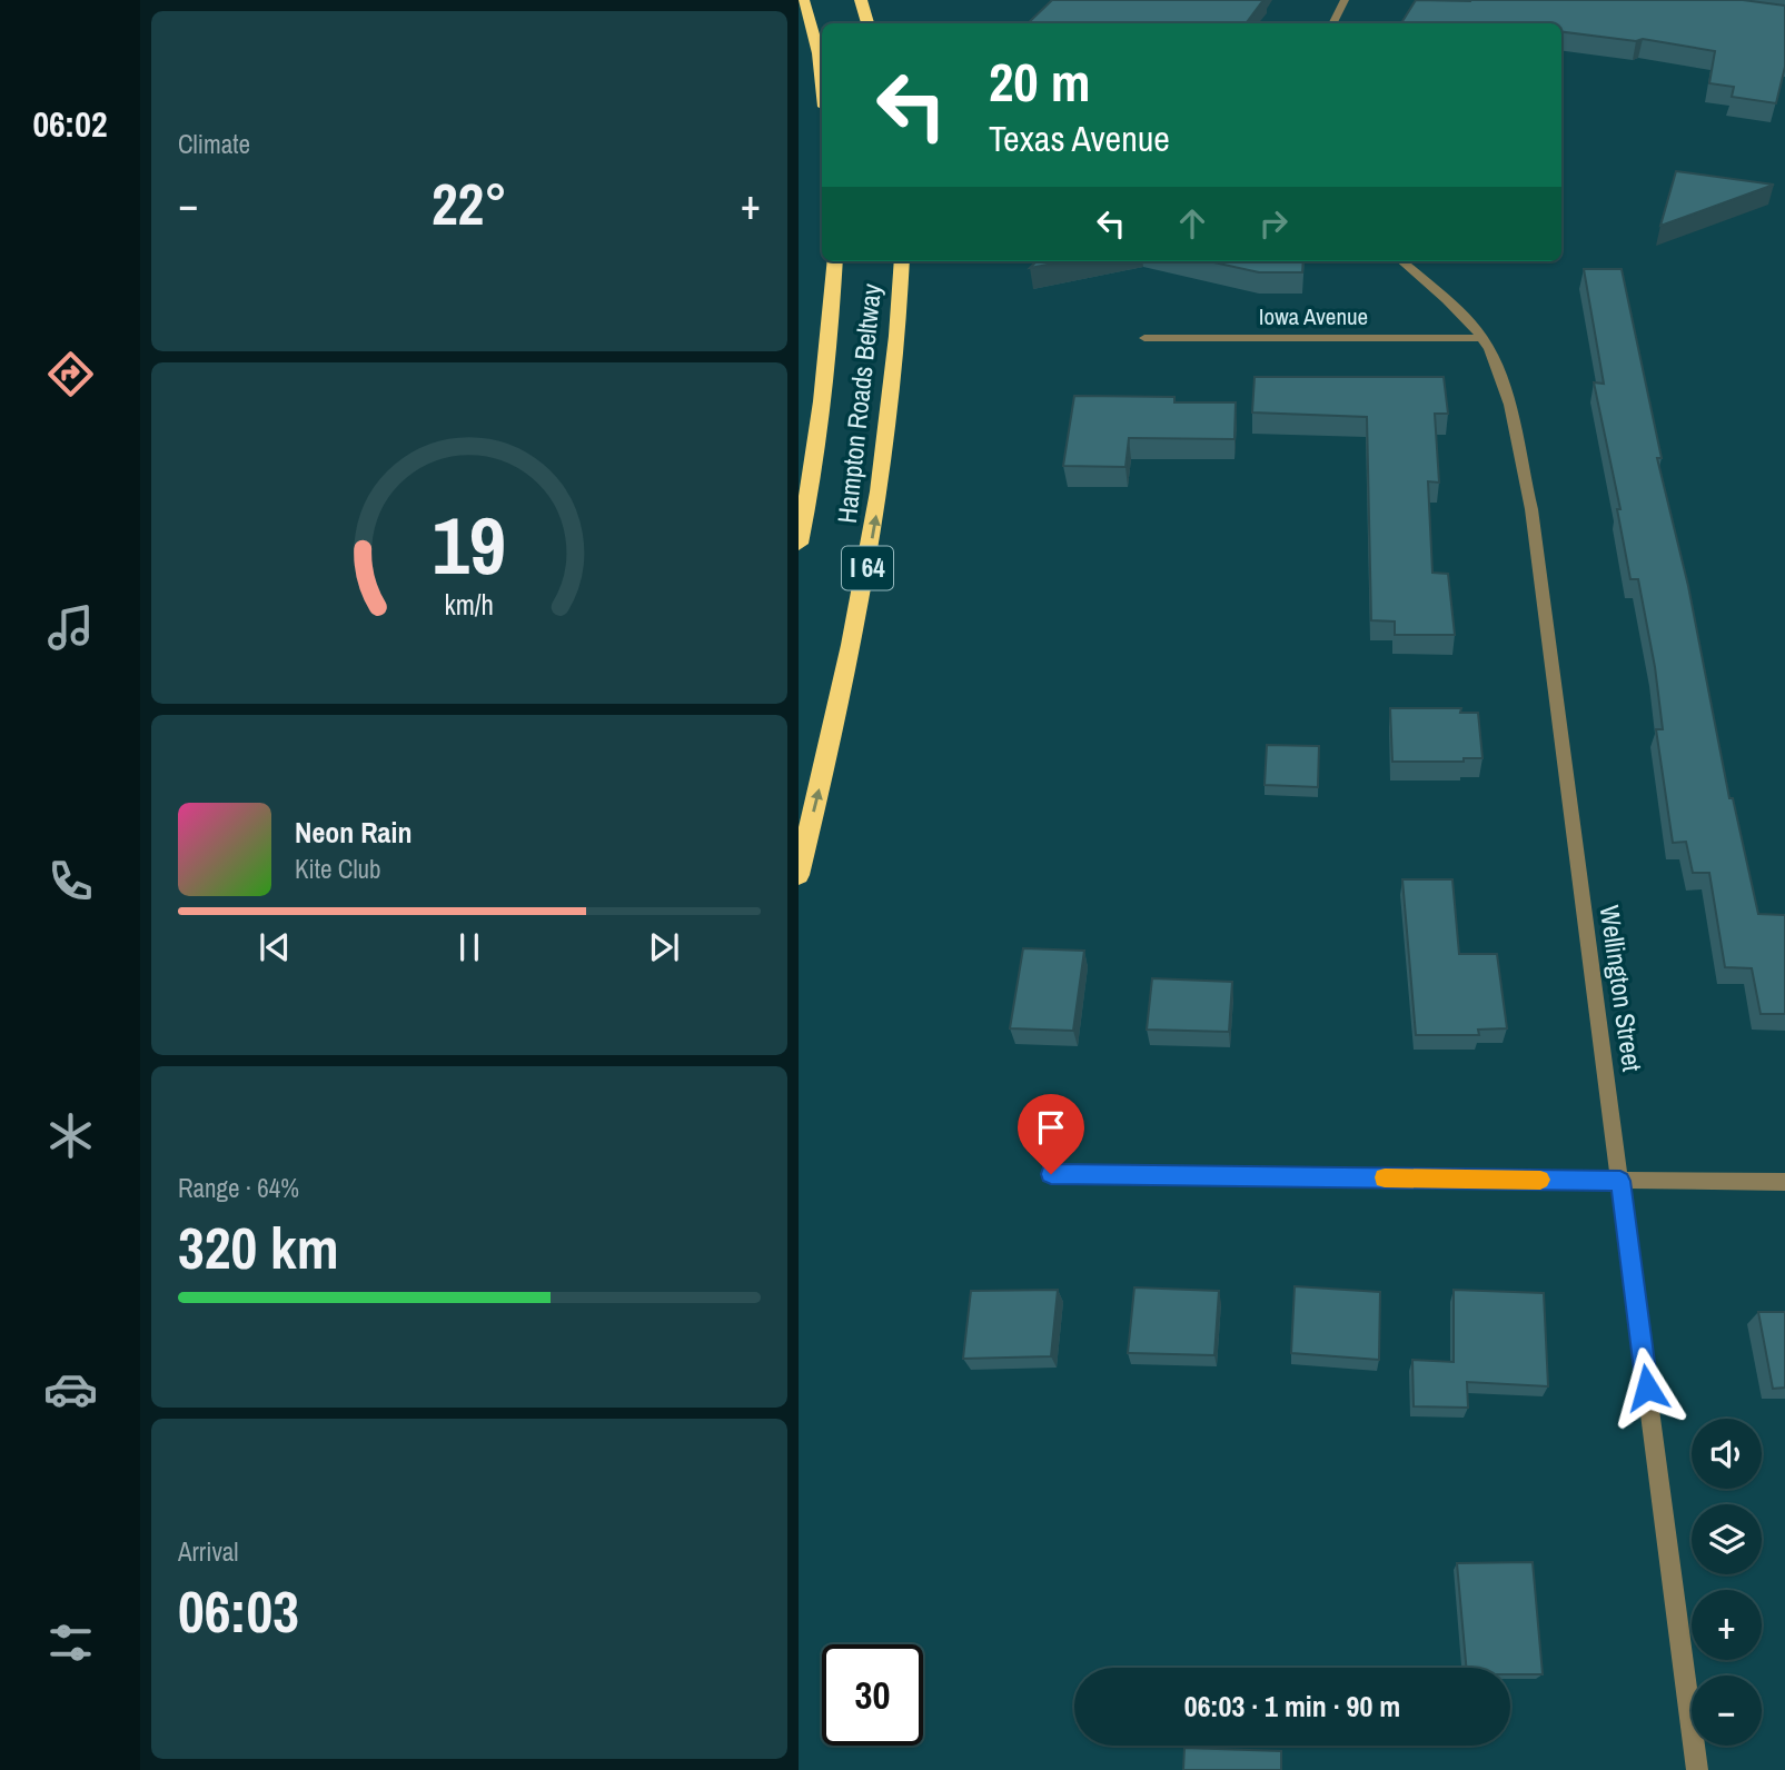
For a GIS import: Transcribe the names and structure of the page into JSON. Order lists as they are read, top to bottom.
{
  "streets": {
    "highway": ["Hampton Roads Beltway", "I 64"],
    "street": ["Iowa Avenue", "Wellington Street"]
  },
  "crossings": [
    ["Iowa Avenue", "Wellington Street"]
  ],
  "page": {
    "tabs": "06:02",
    "tile": [
      "Climate",
      ["Range · 64%", "320 km"],
      ["Arrival", "06:03"]
    ],
    "turn": ["20 m", "Texas Avenue"],
    "heat": ["−", "22°", "+"],
    "song": ["Neon Rain", "Kite Club"],
    "map_buttons": ["+", "−"],
    "limit": "30",
    "trip": "06:03 · 1 min · 90 m",
    "gauge": ["19", "km/h"]
  }
}
